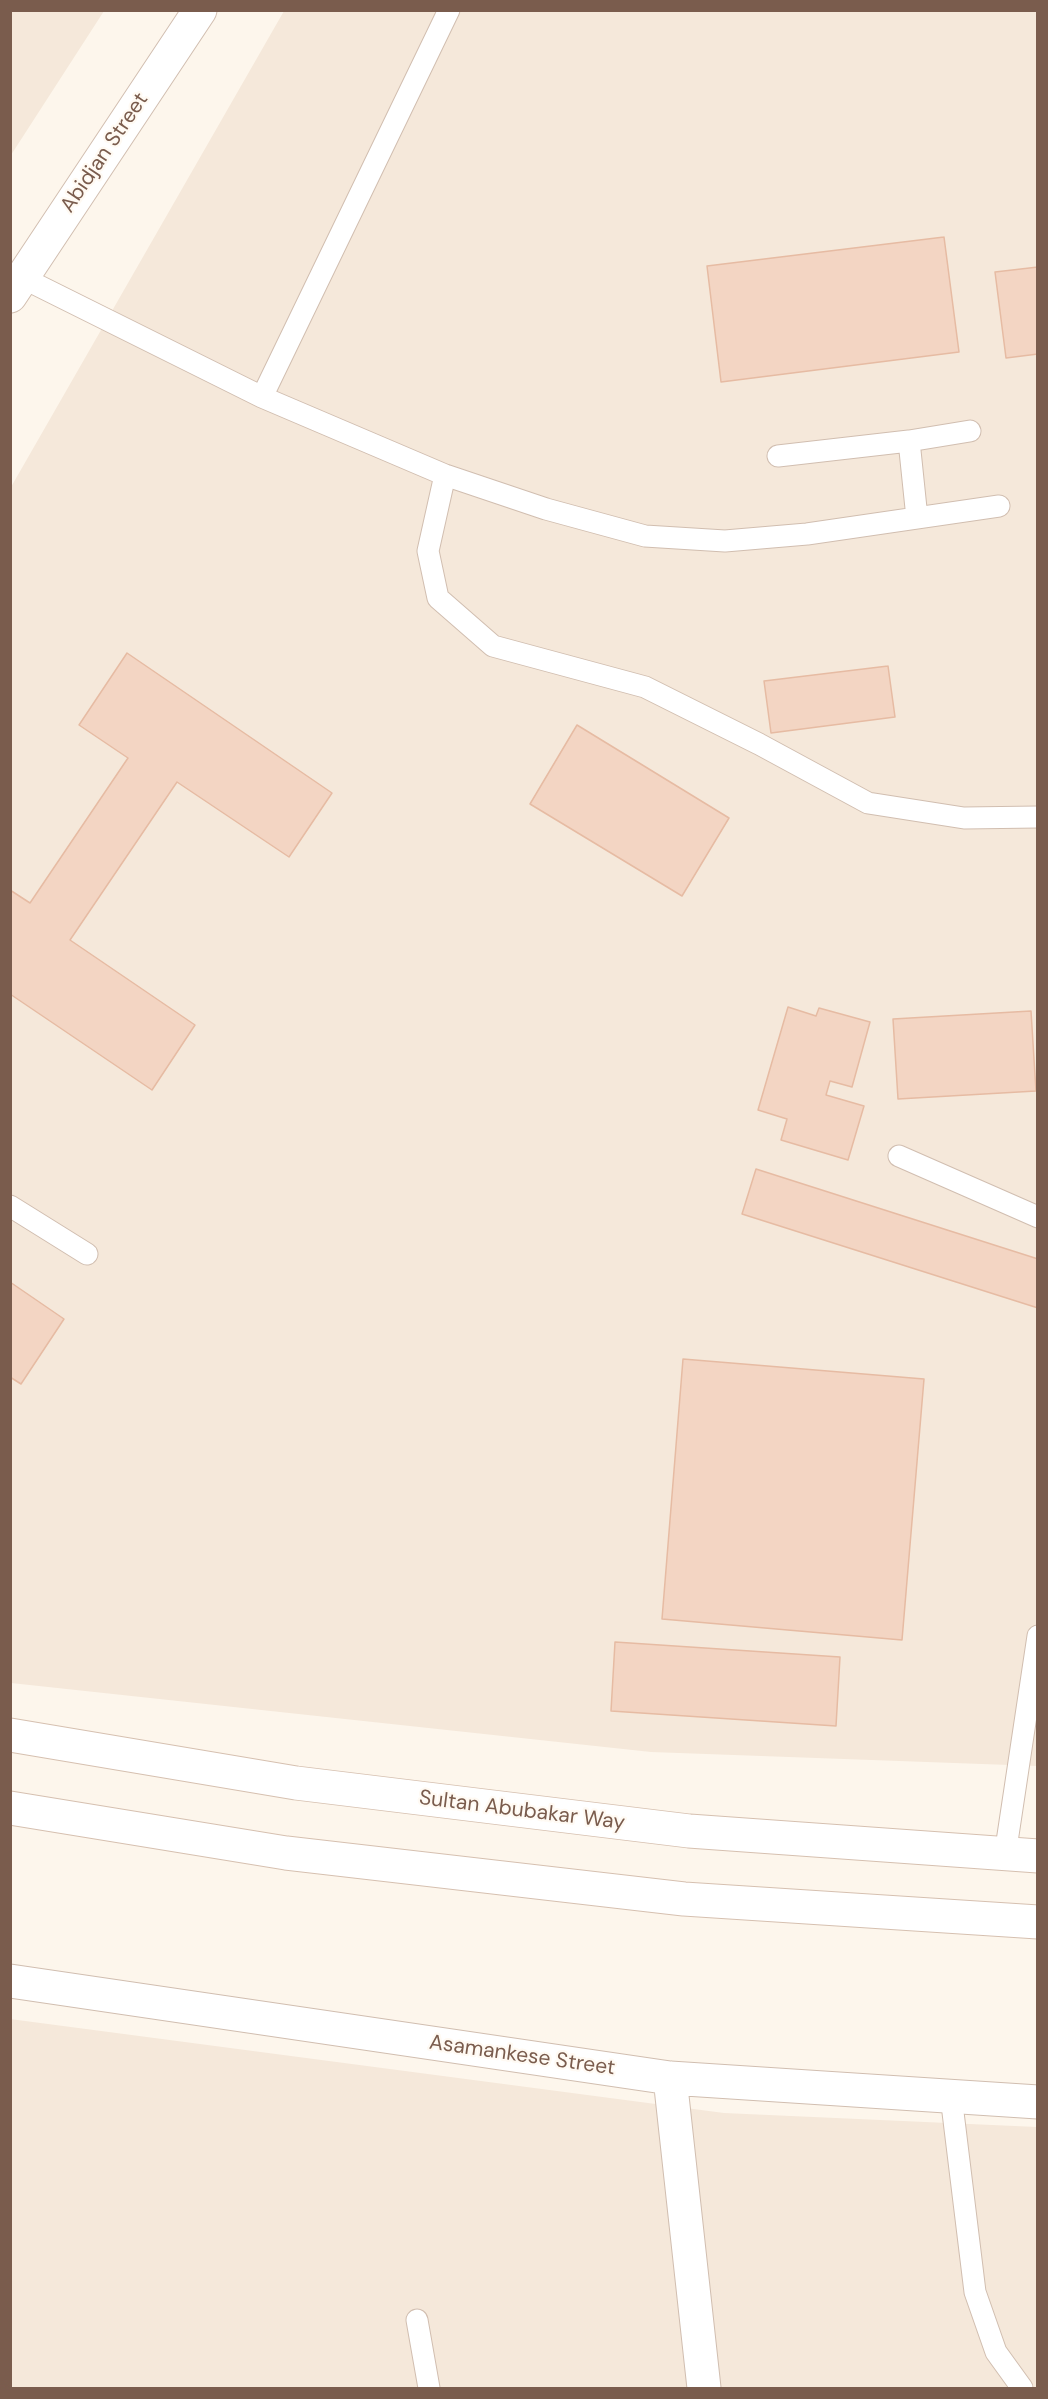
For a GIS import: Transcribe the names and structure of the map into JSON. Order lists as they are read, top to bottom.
{
  "streets": {
    "main road": ["Abidjan Street", "Sultan Abubakar Way", "Asamankese Street"]
  }
}
